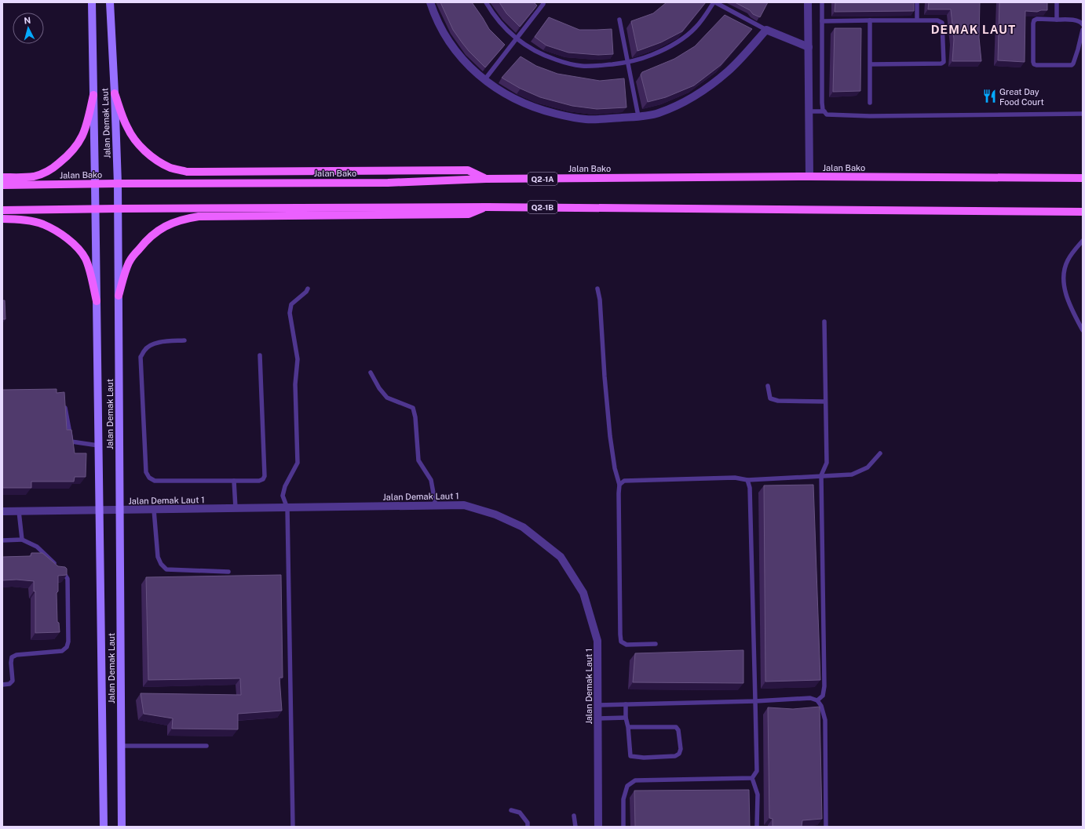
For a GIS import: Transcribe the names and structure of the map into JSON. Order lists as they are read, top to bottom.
{
  "streets": {
    "main road": [
      "Jalan Demak Laut",
      "Jalan Bako",
      "Q2-1A",
      "Q2-1B"
    ],
    "street": ["Jalan Demak Laut 1"]
  },
  "crossings": [
    ["Jalan Demak Laut", "Jalan Bako"],
    ["Jalan Demak Laut", "Q2-1B"],
    ["Jalan Demak Laut", "Jalan Demak Laut 1"]
  ],
  "districts": ["DEMAK LAUT"],
  "places": {
    "restaurant": ["Great Day Food Court"]
  },
  "north": "top"
}
